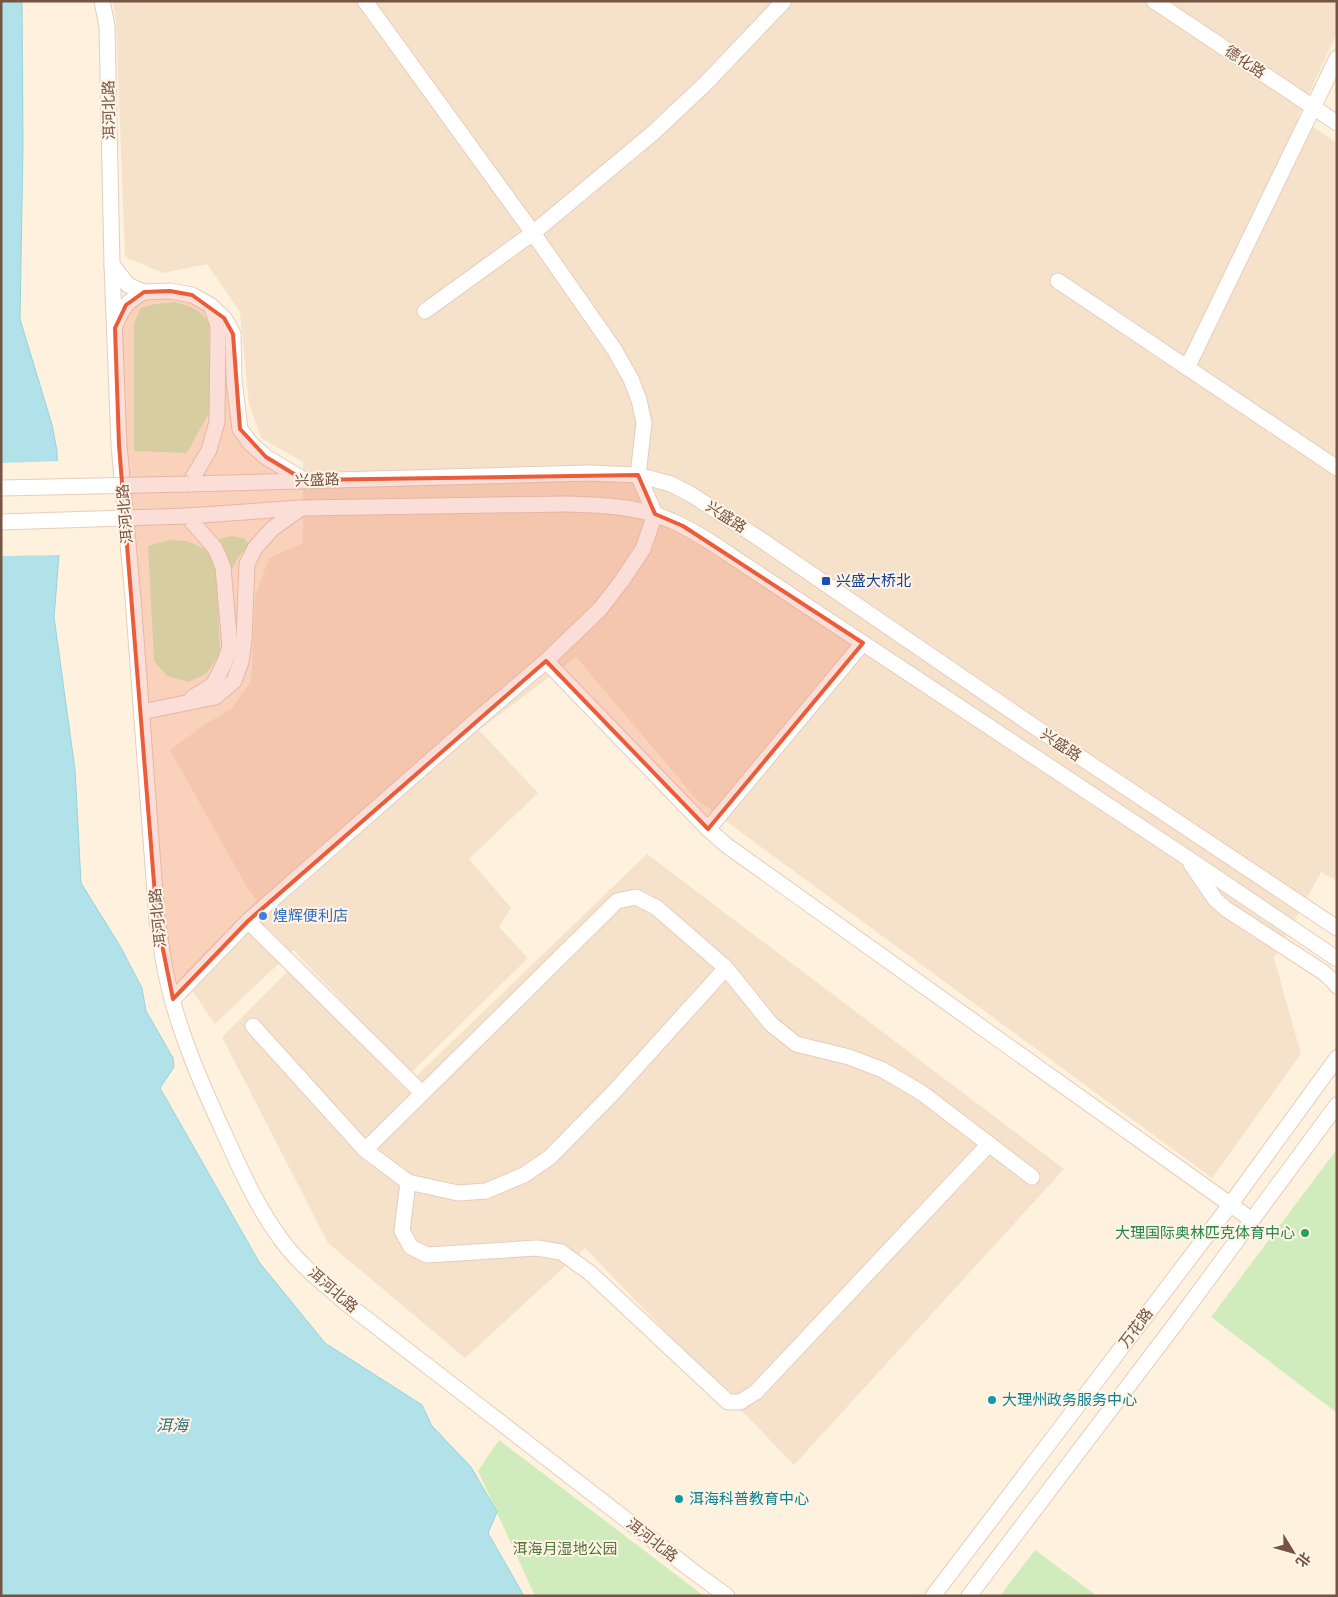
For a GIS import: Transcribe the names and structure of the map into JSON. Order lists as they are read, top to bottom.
{
  "streets": {
    "street": [
      "德化路",
      "洱河北路",
      "兴盛路",
      "万花路"
    ]
  },
  "water": ["洱海"],
  "parks": ["洱海月湿地公园"],
  "places": {
    "transit": ["兴盛大桥北"],
    "other": [
      "煌辉便利店",
      "大理国际奥林匹克体育中心",
      "大理州政务服务中心",
      "洱海科普教育中心"
    ]
  },
  "north": "bottom right"
}
